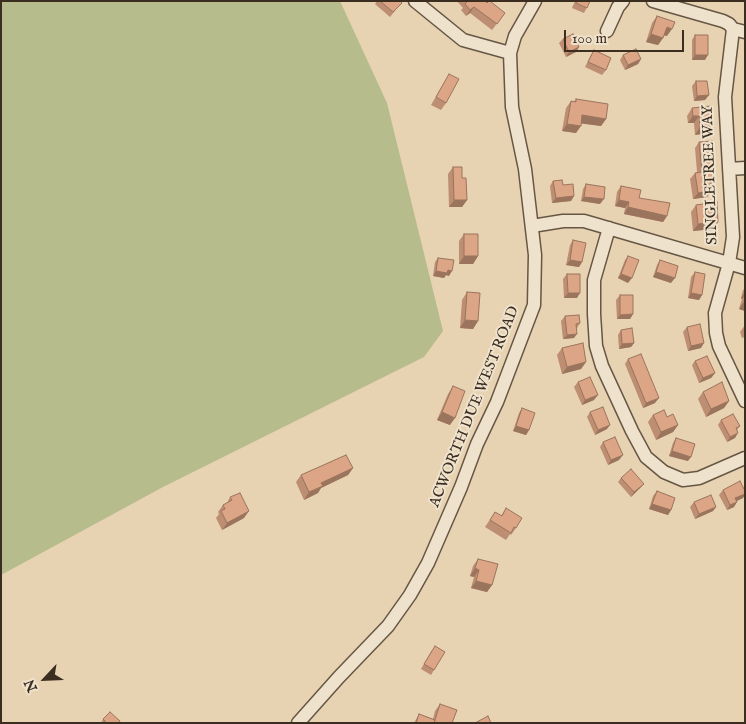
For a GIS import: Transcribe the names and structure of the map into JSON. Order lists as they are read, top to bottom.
{
  "streets": {
    "street": ["SINGLETREE WAY", "ACWORTH DUE WEST ROAD"]
  },
  "scale_bar": "100 m",
  "north": "bottom left"
}
